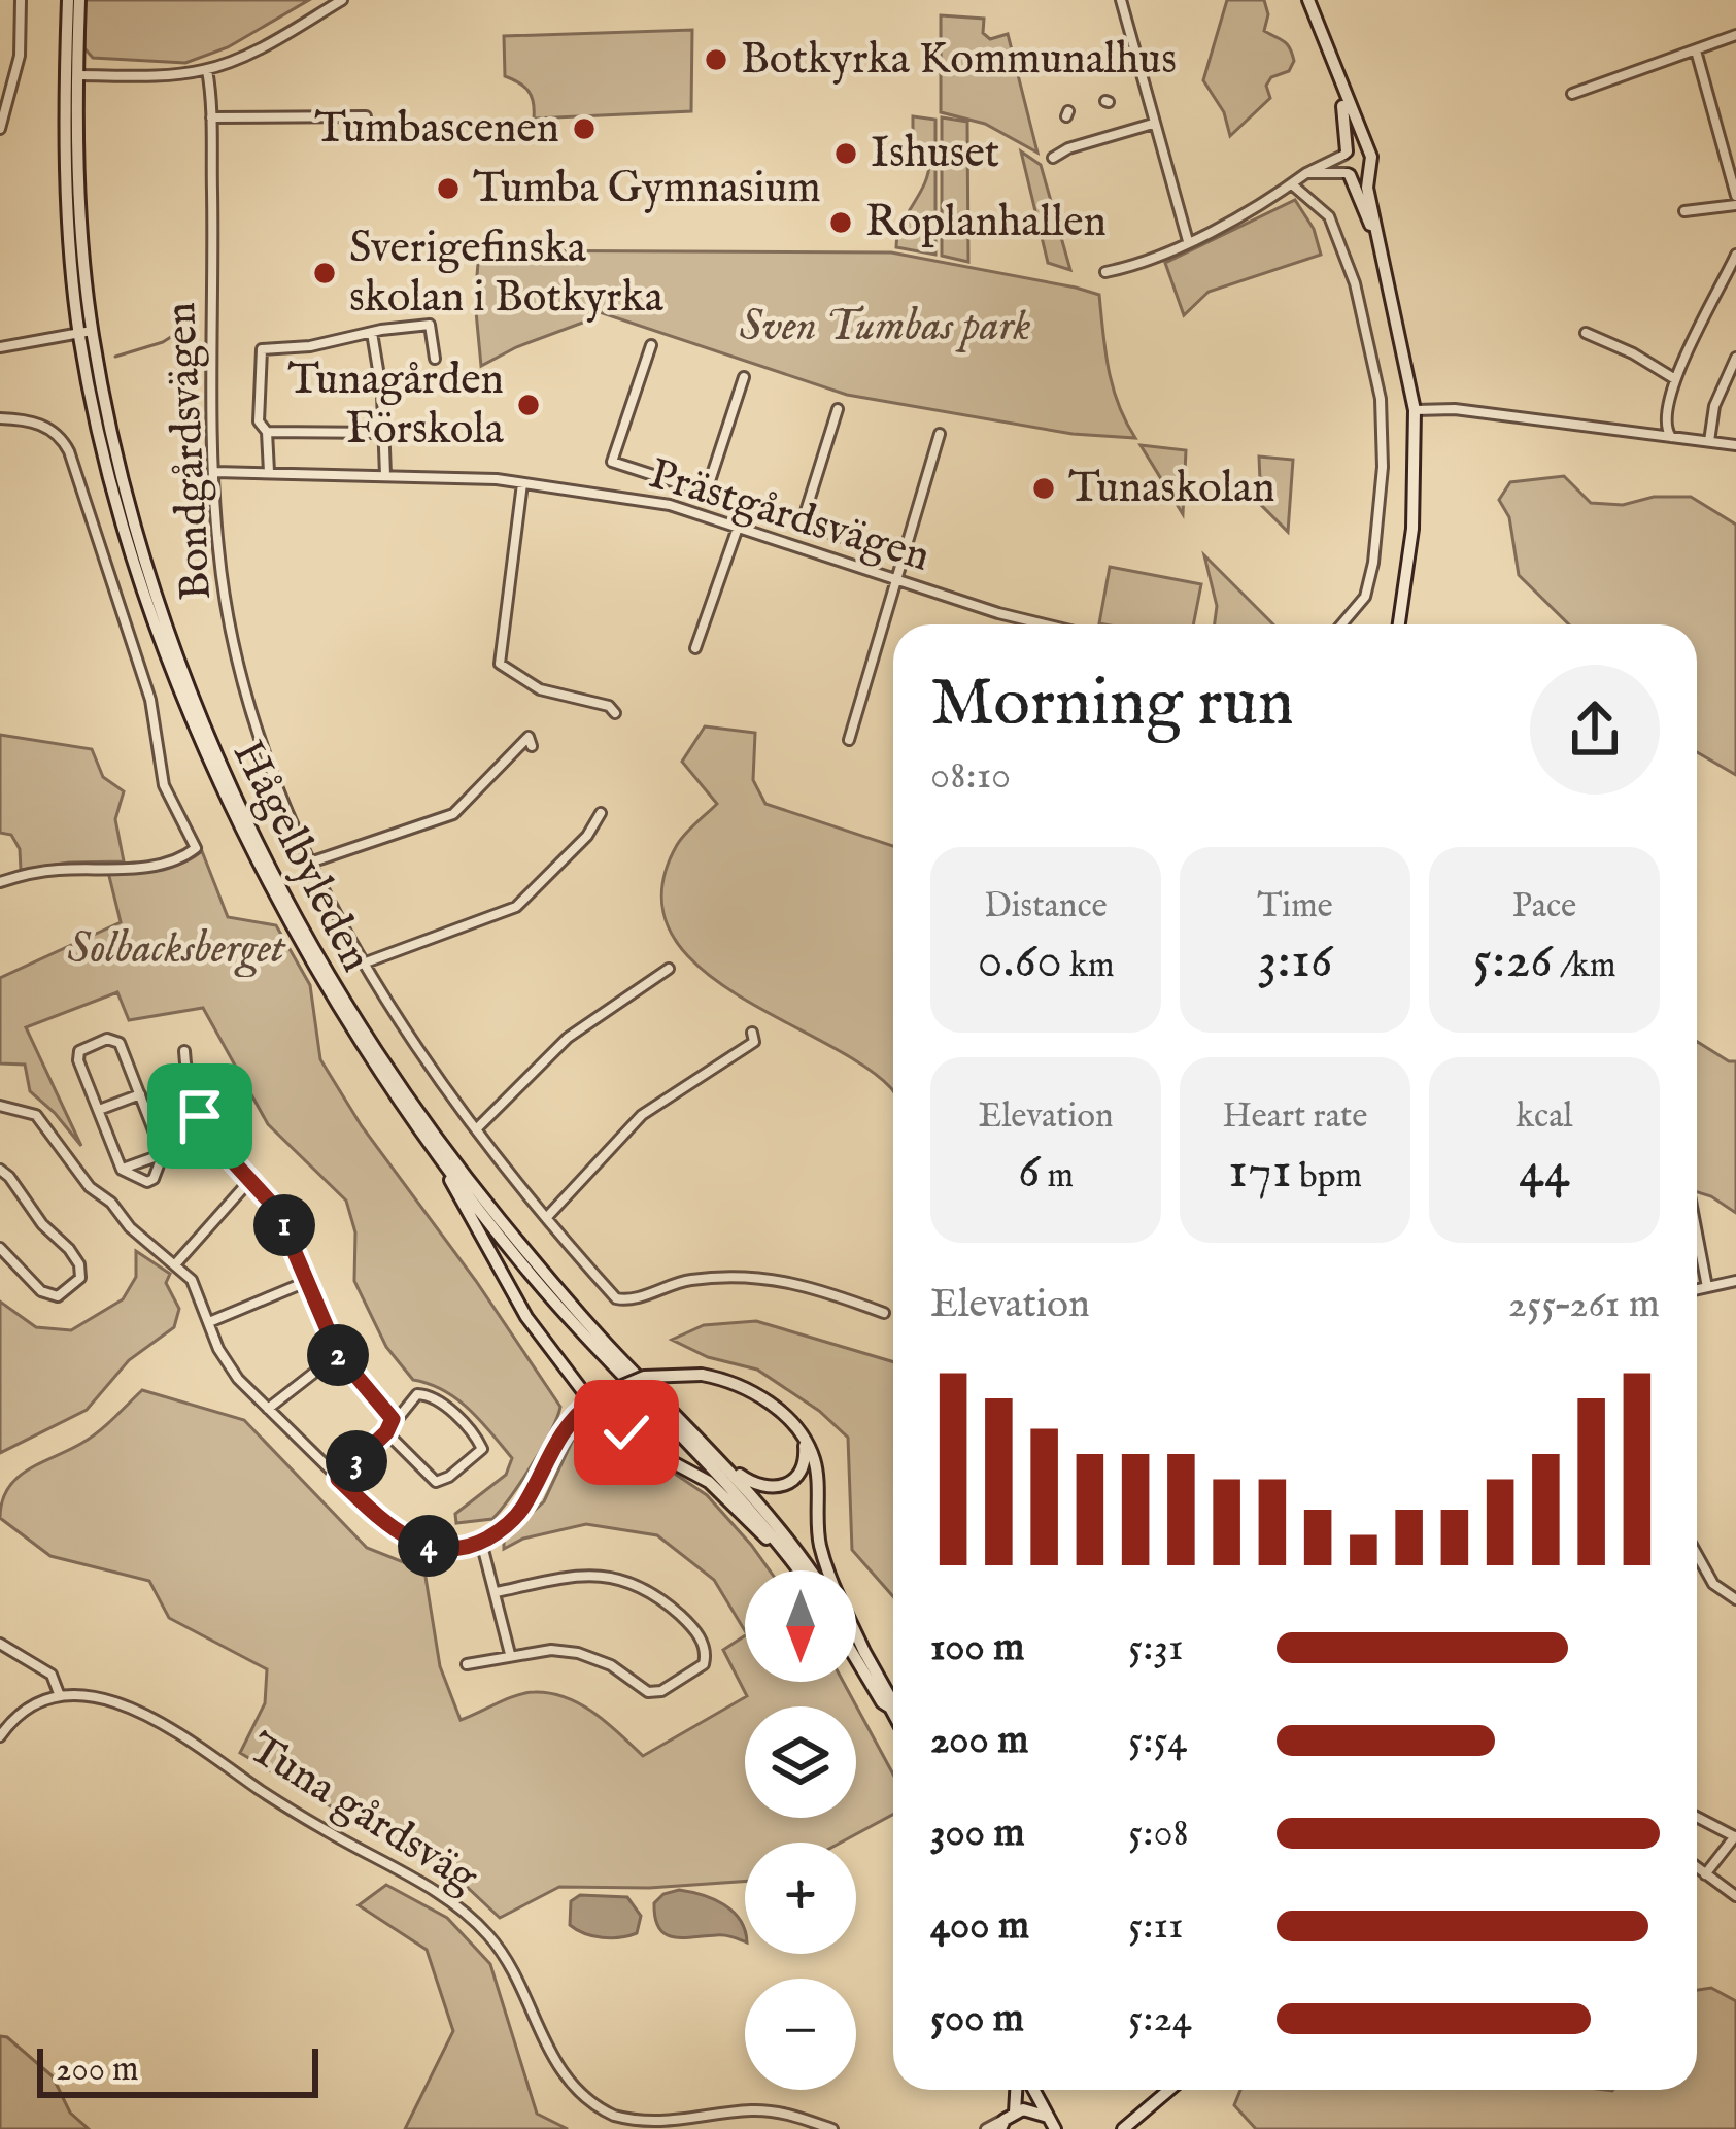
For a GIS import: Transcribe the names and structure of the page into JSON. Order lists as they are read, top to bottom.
{
  "streets": {
    "main road": ["Hågelbyleden"],
    "street": ["Bondgårdsvägen", "Prästgårdsvägen", "Tuna gårdsväg"]
  },
  "crossings": [
    ["Bondgårdsvägen", "Prästgårdsvägen"]
  ],
  "parks": ["Sven Tumbas park", "Solbacksberget"],
  "places": [
    "Botkyrka Kommunalhus",
    "Tumbascenen",
    "Ishuset",
    "Tumba Gymnasium",
    "Roplanhallen",
    "Sverigefinska skolan i Botkyrka",
    "Tunagården Förskola",
    "Tunaskolan"
  ],
  "scale_bar": "200 m",
  "north": "bottom",
  "page": {
    "heading": ["Morning run", "08:10"],
    "stats": [
      ["Distance", "0.60 km"],
      ["Time", "3:16"],
      ["Pace", "5:26 /km"],
      ["Elevation", "6 m"],
      ["Heart rate", "171 bpm"],
      ["kcal", "44"]
    ],
    "pins": [
      "1",
      "2",
      "3",
      "4"
    ],
    "chart": ["Elevation", "255–261 m"],
    "map_buttons": ["+", "−"],
    "list": [
      {
        "name": "100 m",
        "note": "5:31"
      },
      {
        "name": "200 m",
        "note": "5:54"
      },
      {
        "name": "300 m",
        "note": "5:08"
      },
      {
        "name": "400 m",
        "note": "5:11"
      },
      {
        "name": "500 m",
        "note": "5:24"
      }
    ],
    "scale": "200 m"
  }
}
